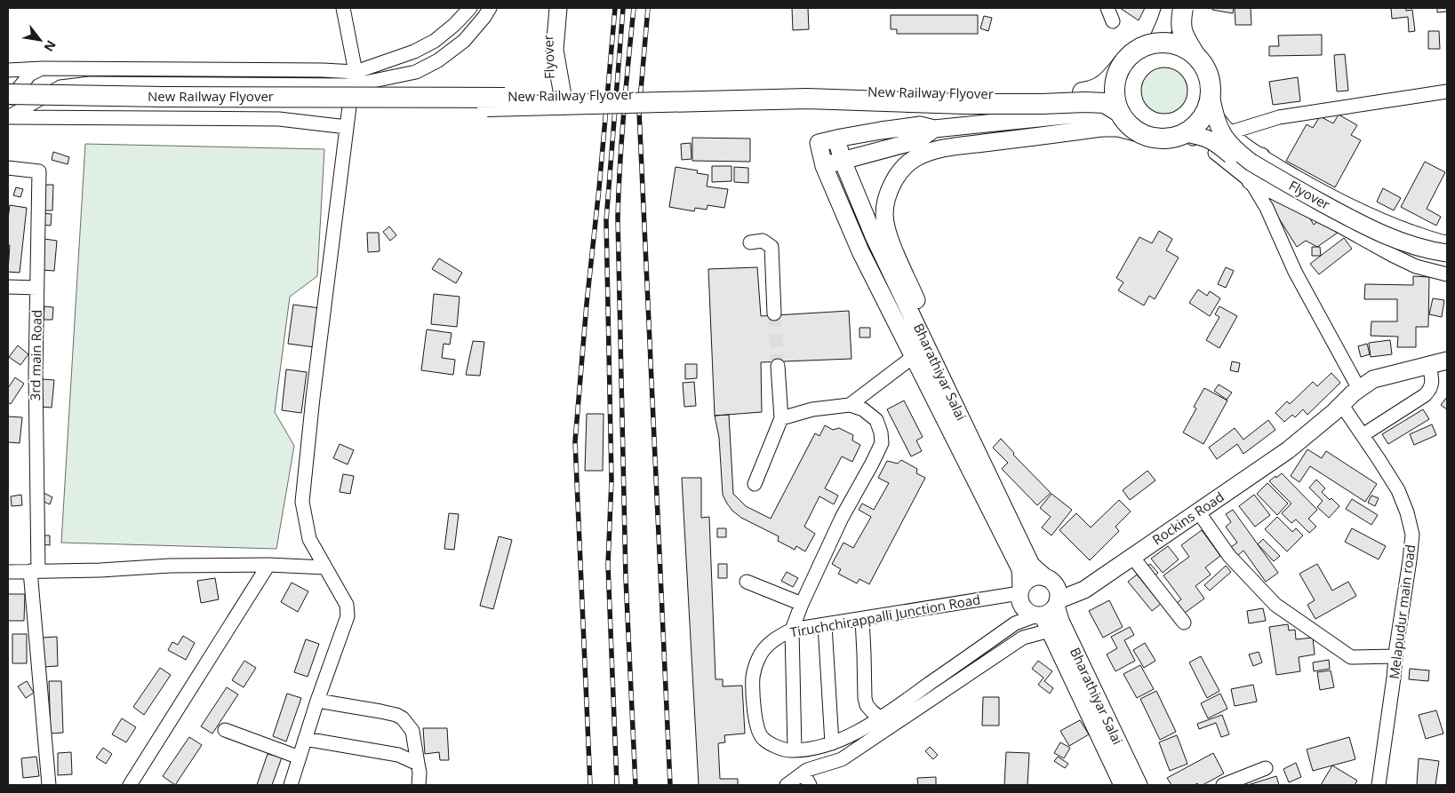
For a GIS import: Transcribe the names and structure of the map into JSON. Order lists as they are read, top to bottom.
{
  "streets": {
    "highway": ["New Railway Flyover"],
    "main road": ["Flyover", "Bharathiyar Salai", "Rockins Road"],
    "street": ["3rd main Road", "Melapudur main road", "Tiruchchirappalli Junction Road"]
  },
  "crossings": [
    ["Flyover", "New Railway Flyover"],
    ["Bharathiyar Salai", "Rockins Road"],
    ["Bharathiyar Salai", "Tiruchchirappalli Junction Road"],
    ["Rockins Road", "Melapudur main road"],
    ["Rockins Road", "Tiruchchirappalli Junction Road"]
  ],
  "north": "bottom right"
}
